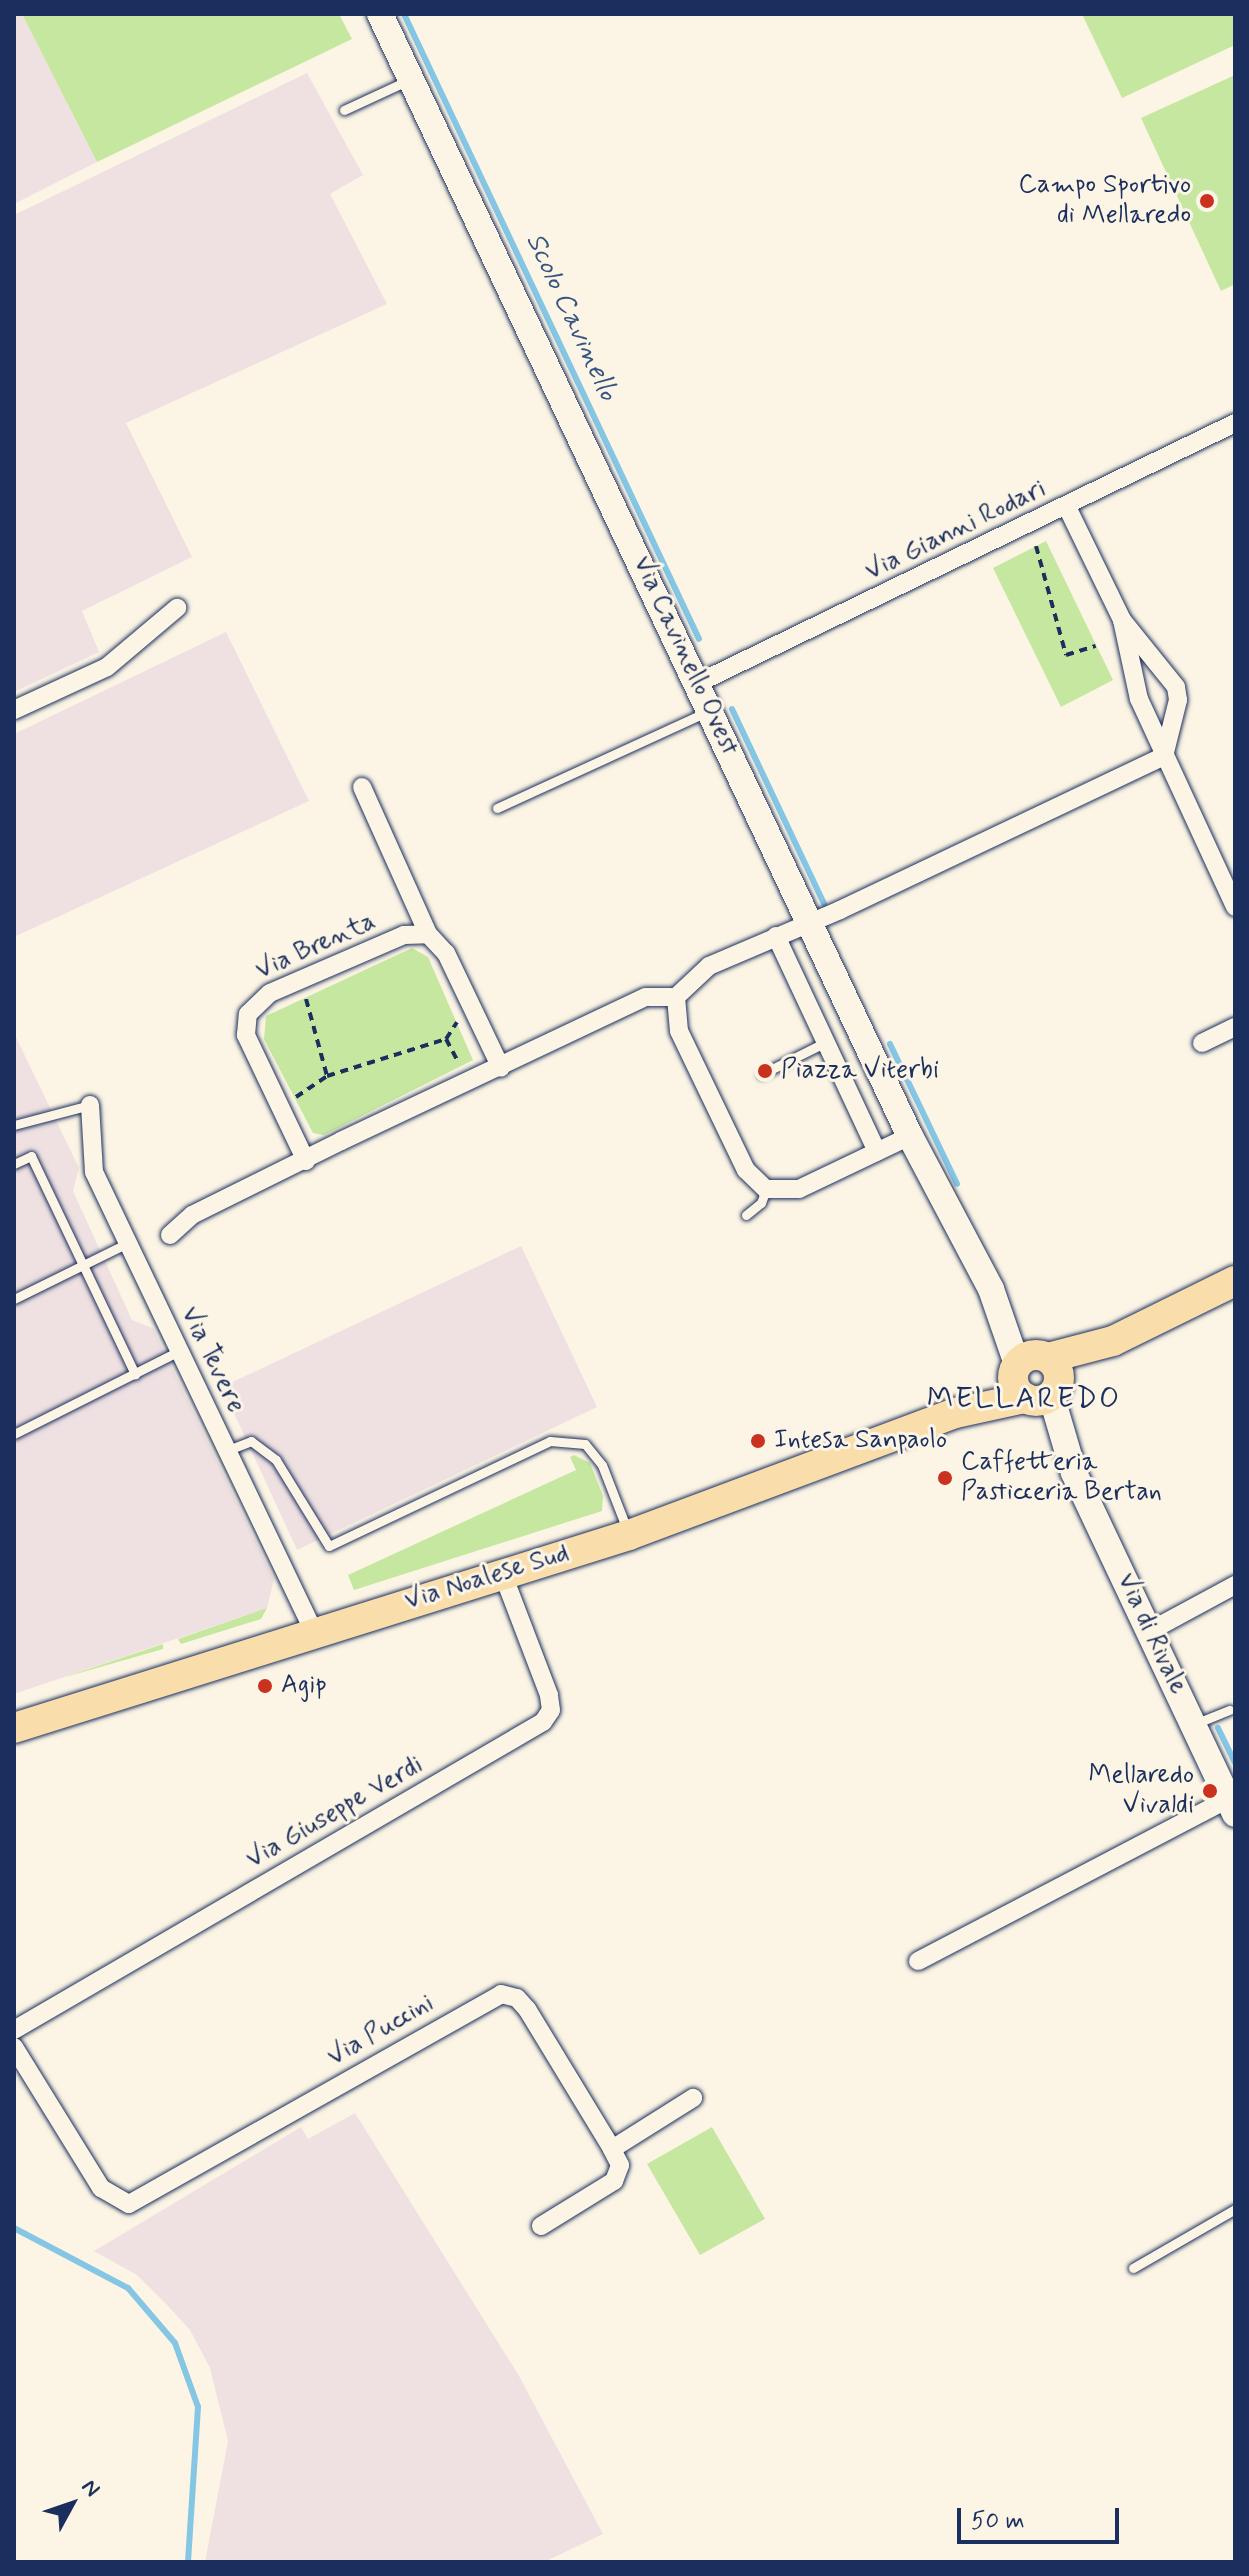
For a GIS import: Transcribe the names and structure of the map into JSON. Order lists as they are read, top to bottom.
{
  "streets": {
    "main road": ["Via Noalese Sud"],
    "street": [
      "Via Gianni Rodari",
      "Via Cavinello Ovest",
      "Via Brenta",
      "Via Tevere",
      "Via di Rivale",
      "Via Giuseppe Verdi",
      "Via Puccini"
    ]
  },
  "crossings": [
    ["Via Gianni Rodari", "Via Cavinello Ovest"],
    ["Via Cavinello Ovest", "Via Noalese Sud"],
    ["Via Cavinello Ovest", "Via di Rivale"],
    ["Via Tevere", "Via Noalese Sud"],
    ["Via Noalese Sud", "Via di Rivale"],
    ["Via Noalese Sud", "Via Giuseppe Verdi"]
  ],
  "districts": ["MELLAREDO"],
  "water": ["Scolo Cavinello"],
  "places": [
    "Campo Sportivo di Mellaredo",
    "Piazza Viterbi",
    "Intesa Sanpaolo",
    "Caffetteria Pasticceria Bertan",
    "Agip",
    "Mellaredo Vivaldi"
  ],
  "scale_bar": "50 m",
  "north": "top right"
}
